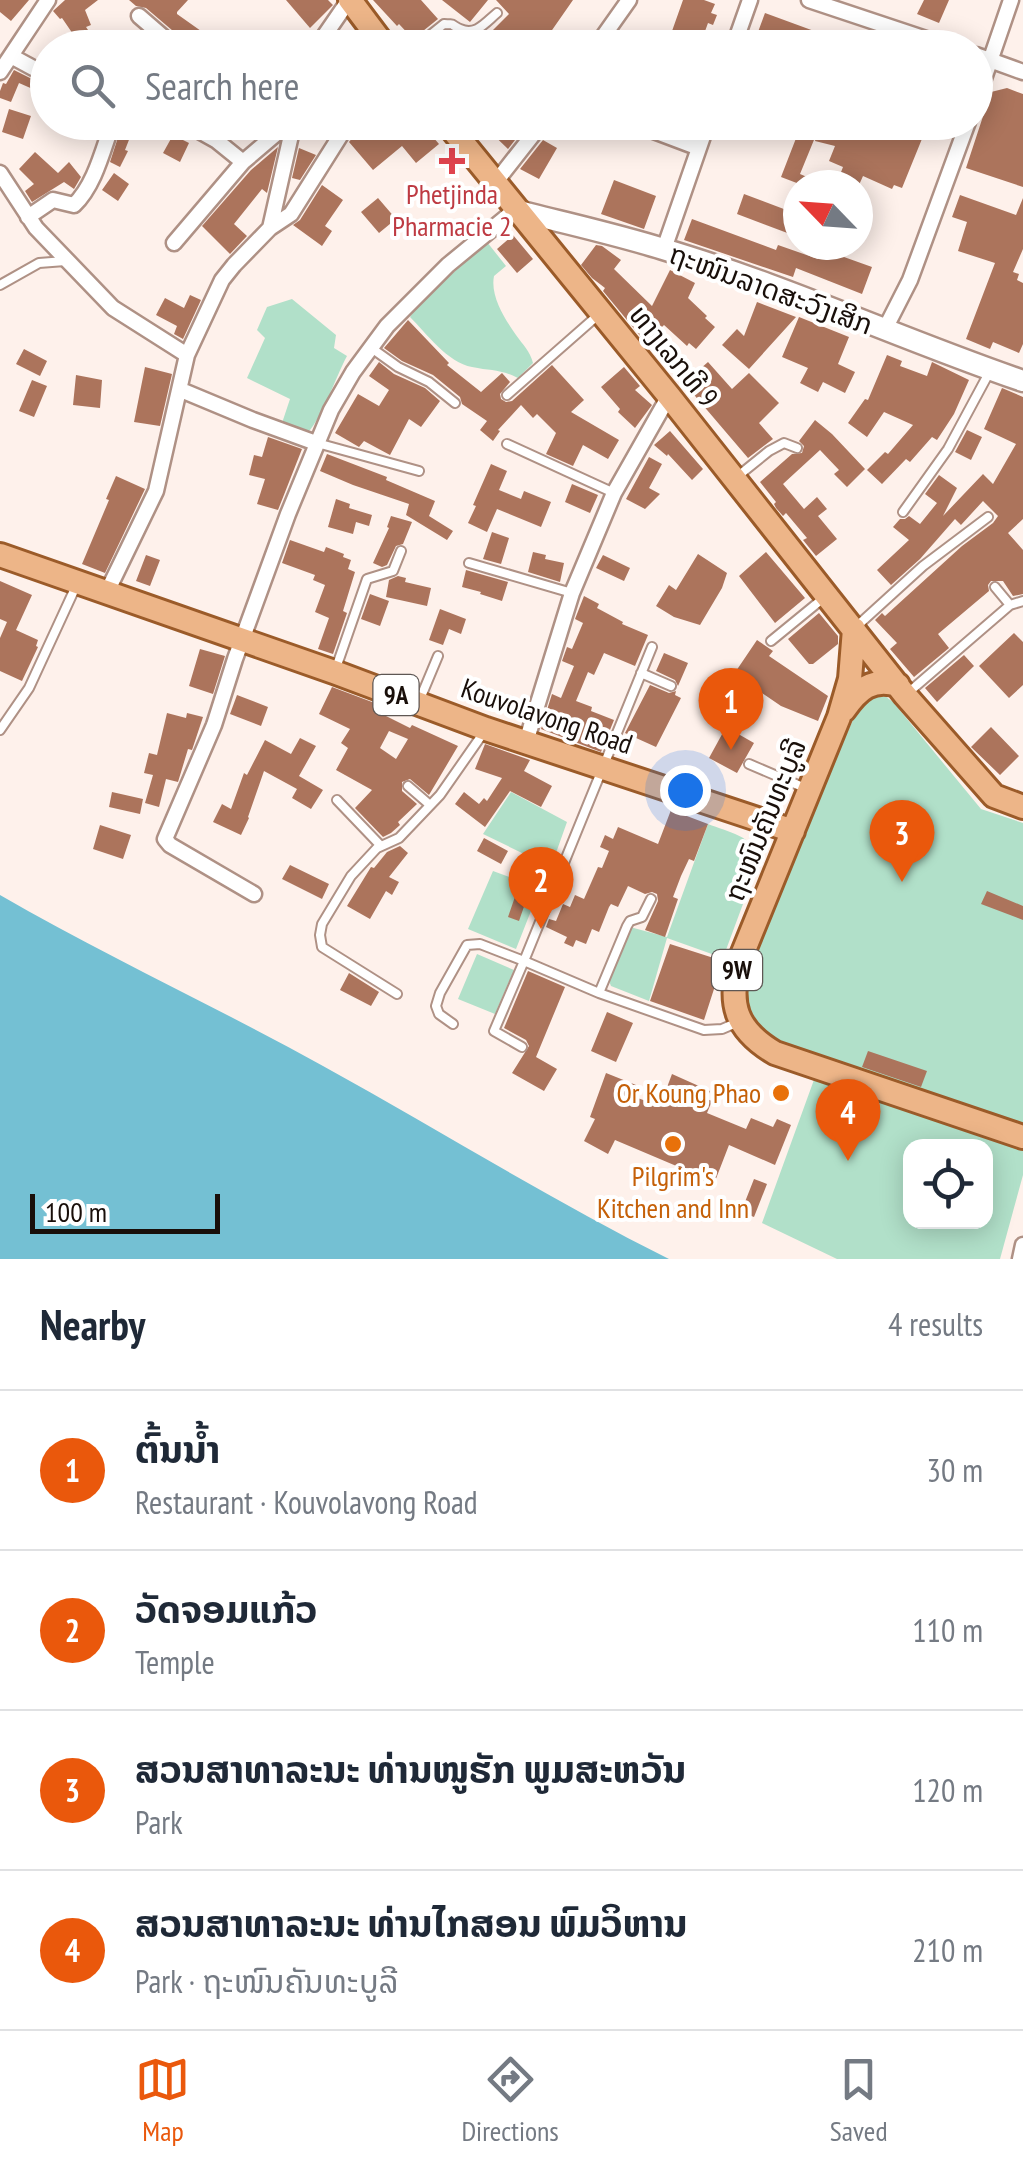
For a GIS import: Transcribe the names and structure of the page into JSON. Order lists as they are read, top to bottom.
{
  "streets": {
    "main road": [
      "ທາງເລກທີ 9",
      "9A",
      "Kouvolavong Road",
      "ຖະໜົນຄັນທະບູລີ",
      "9W"
    ],
    "street": ["ຖະໜົນລາດສະວົງເສິກ"]
  },
  "crossings": [
    ["ຖະໜົນລາດສະວົງເສິກ", "ທາງເລກທີ 9"],
    ["ທາງເລກທີ 9", "ຖະໜົນຄັນທະບູລີ"],
    ["ທາງເລກທີ 9", "9W"],
    ["Kouvolavong Road", "ຖະໜົນຄັນທະບູລີ"],
    ["ຖະໜົນຄັນທະບູລີ", "9W"]
  ],
  "places": {
    "health": ["Phetjinda Pharmacie 2"],
    "other": ["Or Koung Phao", "Pilgrim's Kitchen and Inn"]
  },
  "scale_bar": "100 m",
  "north": "top left",
  "page": {
    "search": "Search here",
    "pins": [
      "1",
      "3",
      "2",
      "4"
    ],
    "scale": "100 m",
    "heading": ["Nearby", "4 results"],
    "list": [
      {
        "mark": "1",
        "name": "ຕົ້ນນໍ້າ",
        "note": "Restaurant · Kouvolavong Road",
        "value": "30 m"
      },
      {
        "mark": "2",
        "name": "ວັດຈອມແກ້ວ",
        "note": "Temple",
        "value": "110 m"
      },
      {
        "mark": "3",
        "name": "ສວນສາທາລະນະ ທ່ານໜູຮັກ ພູມສະຫວັນ",
        "note": "Park",
        "value": "120 m"
      },
      {
        "mark": "4",
        "name": "ສວນສາທາລະນະ ທ່ານໄກສອນ ພົມວິຫານ",
        "note": "Park · ຖະໜົນຄັນທະບູລີ",
        "value": "210 m"
      }
    ],
    "nav": ["Map", "Directions", "Saved"]
  }
}
